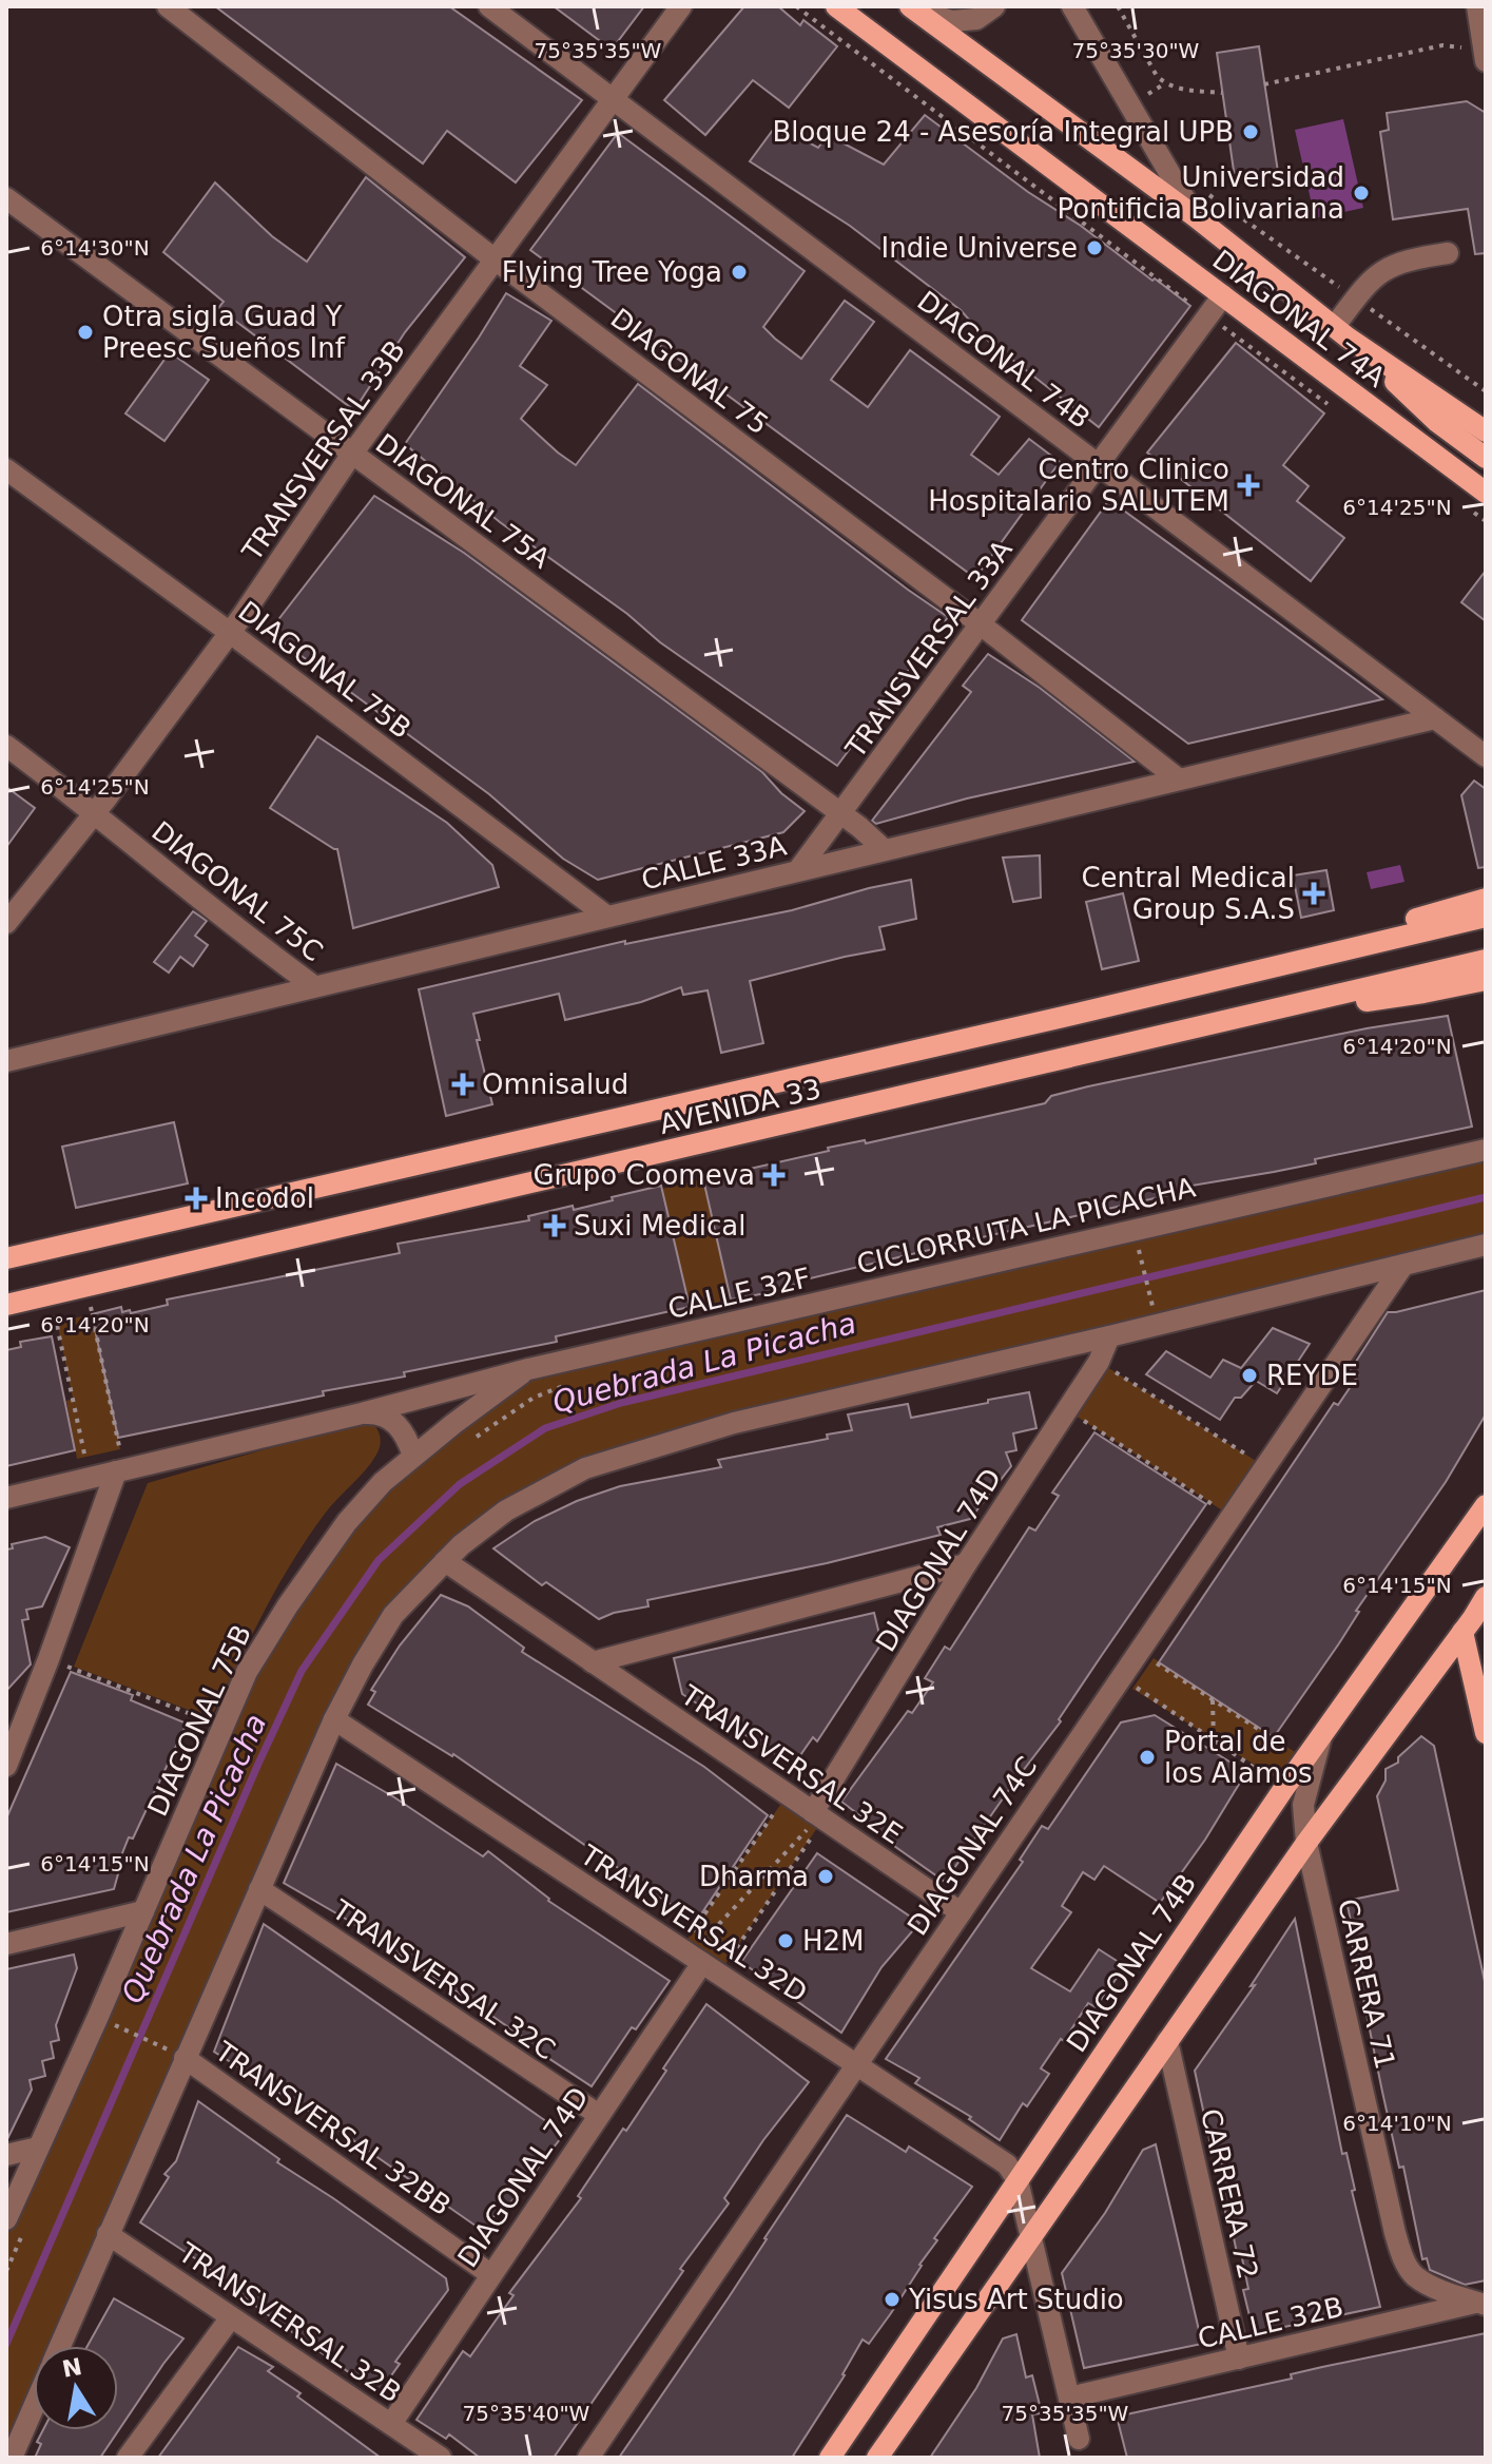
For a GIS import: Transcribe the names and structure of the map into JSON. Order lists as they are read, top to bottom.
{
  "streets": {
    "main road": ["DIAGONAL 74A", "DIAGONAL 74B", "AVENIDA 33"],
    "street": [
      "DIAGONAL 75",
      "TRANSVERSAL 33B",
      "DIAGONAL 75A",
      "TRANSVERSAL 33A",
      "DIAGONAL 75B",
      "CALLE 33A",
      "DIAGONAL 75C",
      "CALLE 32F",
      "DIAGONAL 74D",
      "TRANSVERSAL 32E",
      "DIAGONAL 74C",
      "TRANSVERSAL 32D",
      "TRANSVERSAL 32C",
      "CARRERA 71",
      "TRANSVERSAL 32BB",
      "CARRERA 72",
      "TRANSVERSAL 32B",
      "CALLE 32B"
    ]
  },
  "crossings": [
    ["DIAGONAL 74A", "TRANSVERSAL 33A"],
    ["DIAGONAL 74B", "TRANSVERSAL 33B"],
    ["DIAGONAL 74B", "TRANSVERSAL 33A"],
    ["DIAGONAL 74B", "CALLE 33A"],
    ["DIAGONAL 74B", "TRANSVERSAL 32D"],
    ["DIAGONAL 74B", "CARRERA 71"],
    ["DIAGONAL 75", "TRANSVERSAL 33B"],
    ["DIAGONAL 75", "TRANSVERSAL 33A"],
    ["DIAGONAL 75", "CALLE 33A"],
    ["TRANSVERSAL 33B", "DIAGONAL 75A"],
    ["TRANSVERSAL 33B", "DIAGONAL 75B"],
    ["TRANSVERSAL 33B", "DIAGONAL 75C"],
    ["DIAGONAL 75A", "TRANSVERSAL 33A"],
    ["DIAGONAL 75A", "CALLE 33A"],
    ["TRANSVERSAL 33A", "CALLE 33A"],
    ["DIAGONAL 75B", "CALLE 33A"],
    ["DIAGONAL 75B", "CALLE 32F"],
    ["CALLE 33A", "DIAGONAL 75C"],
    ["DIAGONAL 74D", "TRANSVERSAL 32E"],
    ["DIAGONAL 74D", "TRANSVERSAL 32D"],
    ["DIAGONAL 74D", "TRANSVERSAL 32C"],
    ["DIAGONAL 74D", "TRANSVERSAL 32BB"],
    ["DIAGONAL 74D", "TRANSVERSAL 32B"],
    ["TRANSVERSAL 32E", "DIAGONAL 74C"],
    ["DIAGONAL 74C", "TRANSVERSAL 32D"],
    ["CARRERA 71", "CALLE 32B"],
    ["CARRERA 72", "CALLE 32B"]
  ],
  "water": ["Quebrada La Picacha"],
  "places": {
    "other": [
      "Bloque 24 - Asesoría Integral UPB",
      "Universidad Pontificia Bolivariana",
      "Indie Universe",
      "Flying Tree Yoga",
      "Otra sigla Guad Y Preesc Sueños Inf",
      "REYDE",
      "Portal de los Alamos",
      "Dharma",
      "H2M",
      "Yisus Art Studio"
    ],
    "health": [
      "Centro Clinico Hospitalario SALUTEM",
      "Central Medical Group S.A.S",
      "Omnisalud",
      "Grupo Coomeva",
      "Incodol",
      "Suxi Medical"
    ]
  },
  "north": "top",
  "coordinates": [
    "75°35'35\"W",
    "75°35'30\"W",
    "6°14'30\"N",
    "6°14'25\"N",
    "6°14'20\"N",
    "6°14'15\"N",
    "6°14'10\"N",
    "75°35'40\"W"
  ]
}
